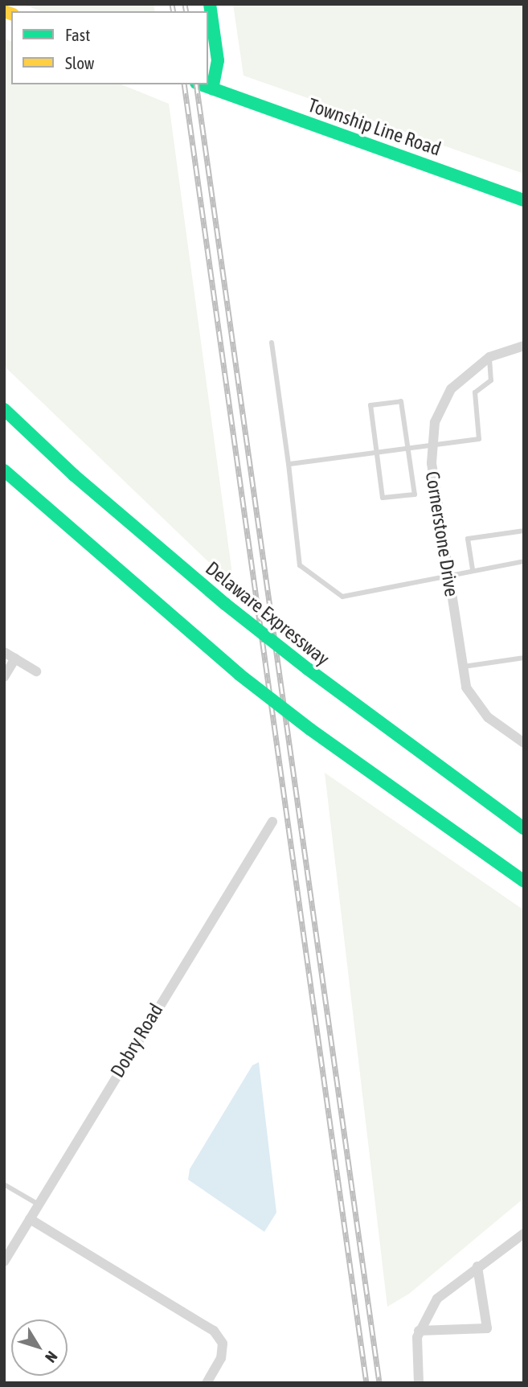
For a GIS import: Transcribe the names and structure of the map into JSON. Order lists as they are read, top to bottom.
{
  "streets": {
    "main road": ["Township Line Road", "Delaware Expressway"],
    "street": ["Cornerstone Drive", "Dobry Road"]
  },
  "legend": ["Fast", "Slow"],
  "north": "bottom right"
}
